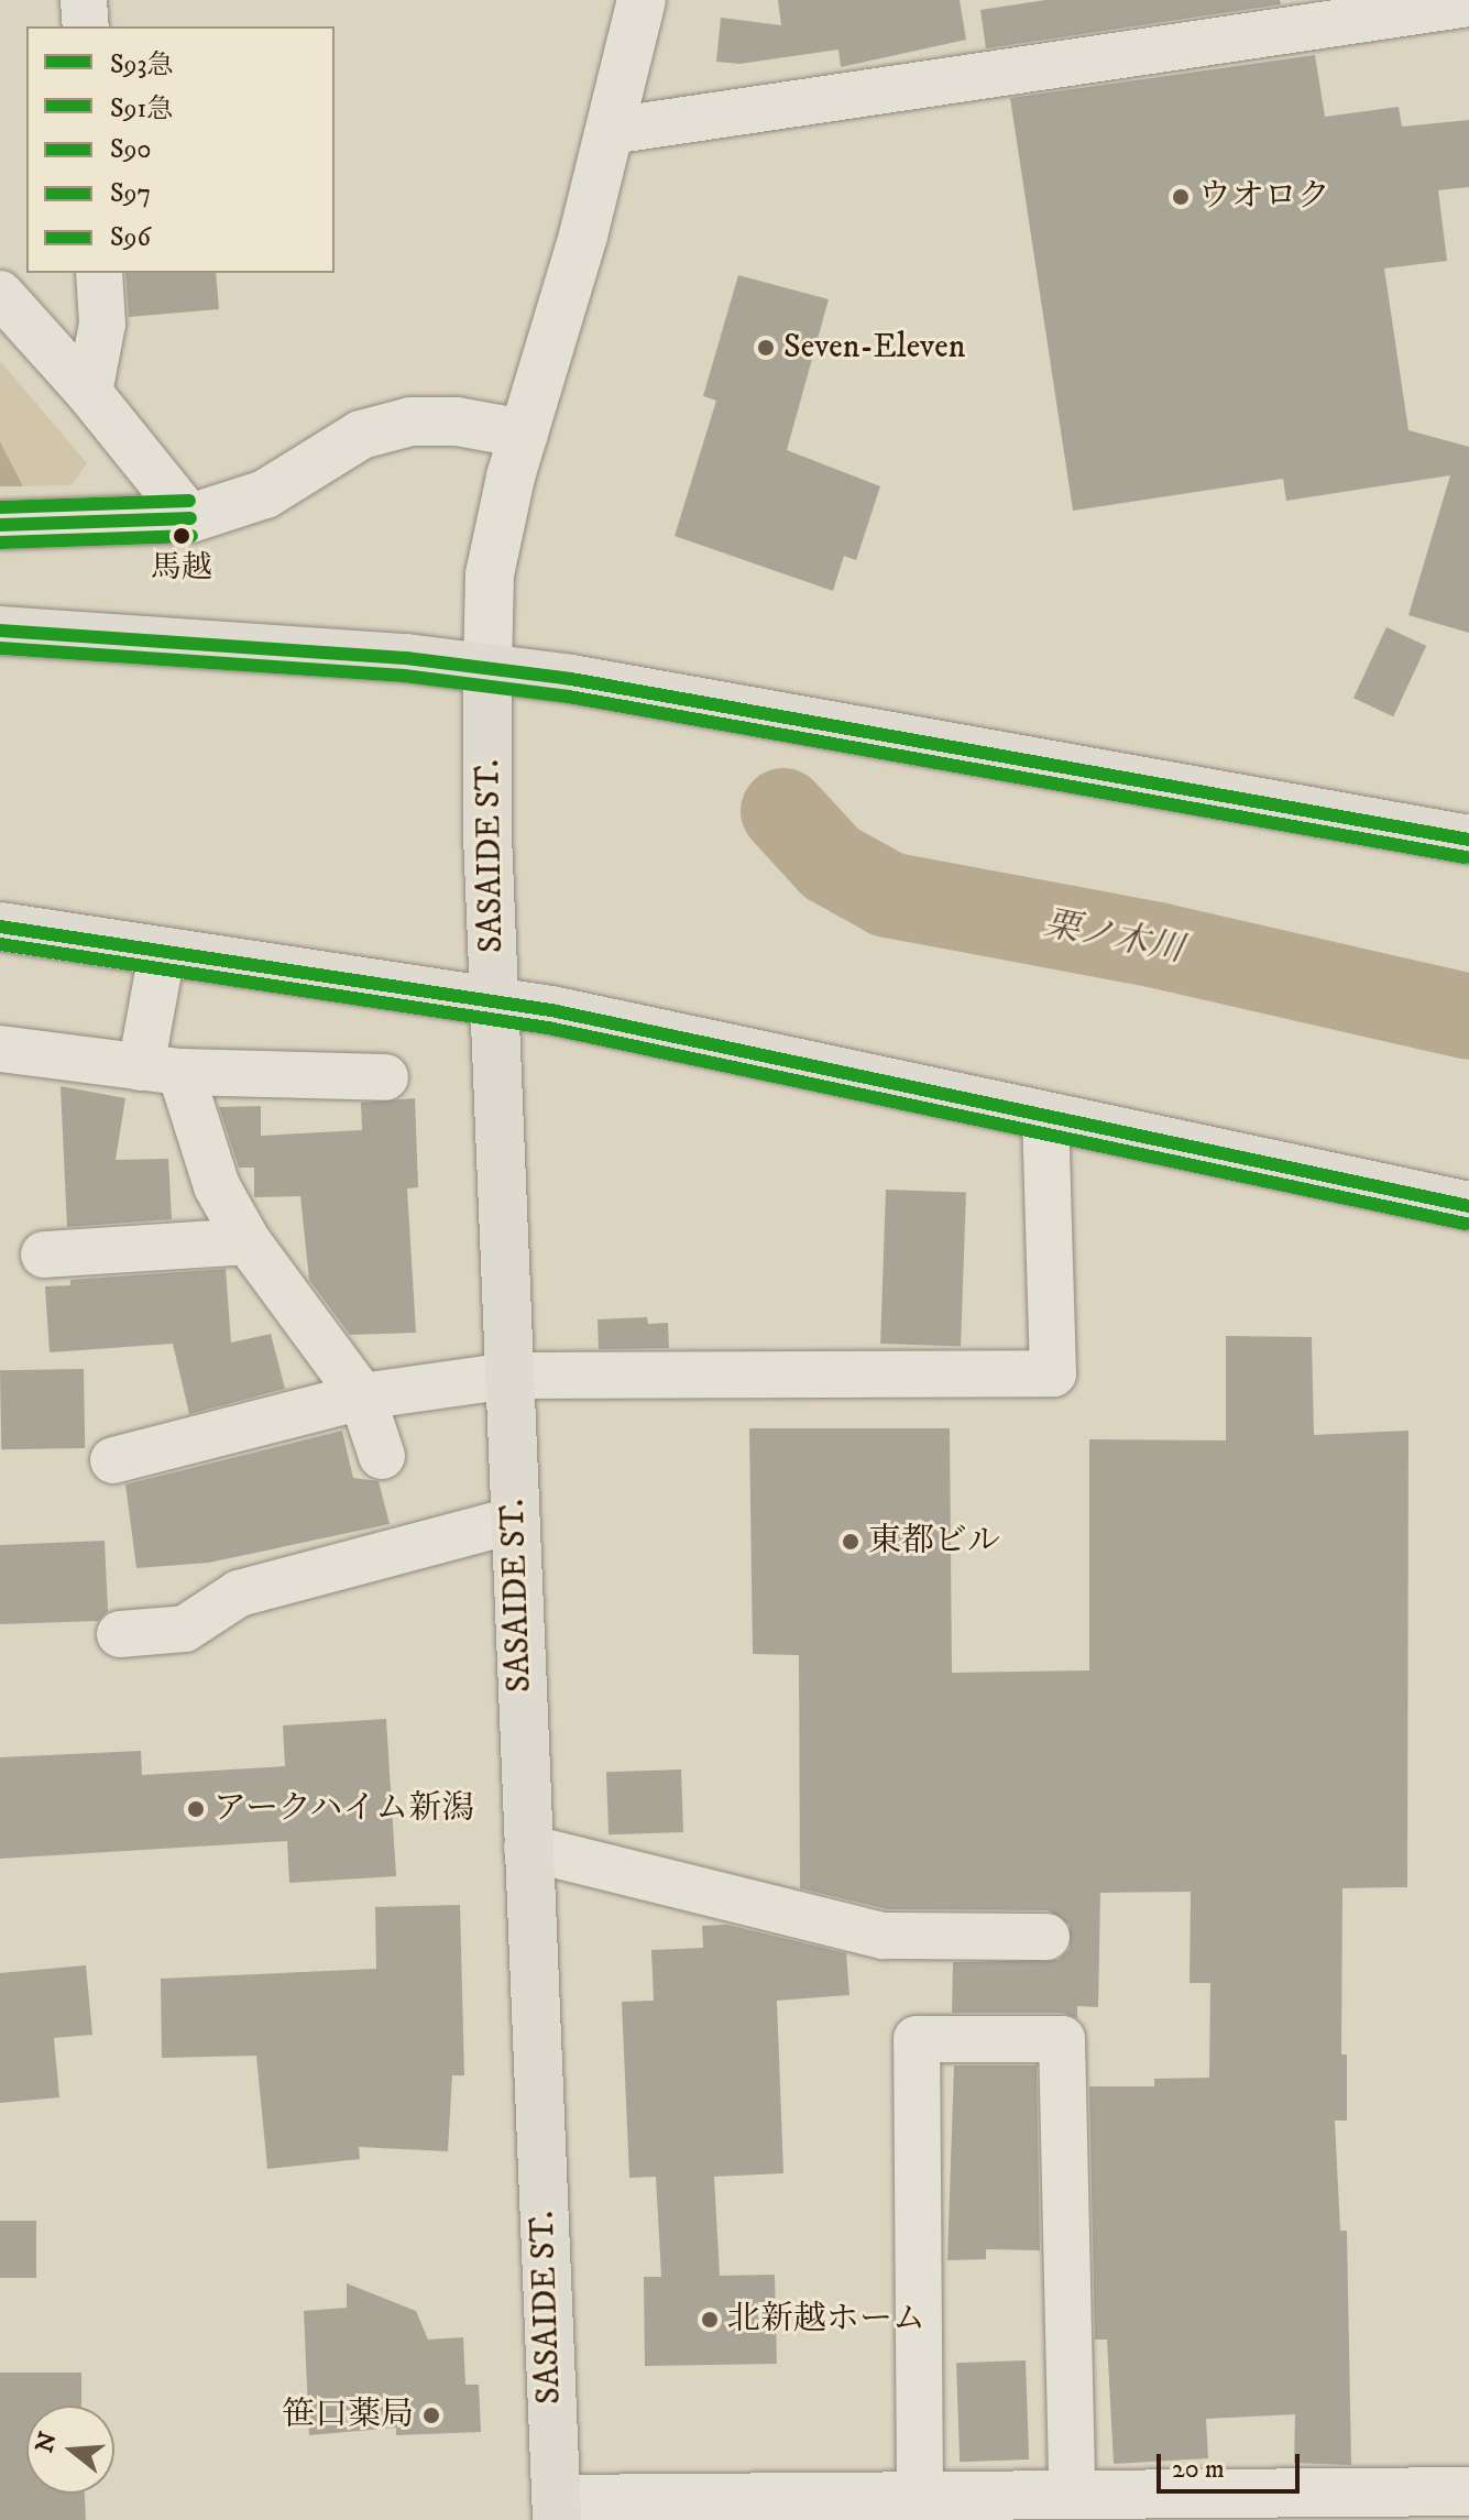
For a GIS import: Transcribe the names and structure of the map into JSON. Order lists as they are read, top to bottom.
{
  "streets": {
    "main road": ["SASAIDE ST."]
  },
  "water": ["栗ノ木川"],
  "places": [
    "ウオロク",
    "Seven-Eleven",
    "馬越",
    "東都ビル",
    "アークハイム新潟",
    "北新越ホーム",
    "笹口薬局"
  ],
  "lines": [
    "transit line S96",
    "transit line S90",
    "transit line S97",
    "transit line S93急",
    "transit line S91急"
  ],
  "legend": [
    "S93急",
    "S91急",
    "S90",
    "S97",
    "S96"
  ],
  "scale_bar": "20 m",
  "north": "left"
}
